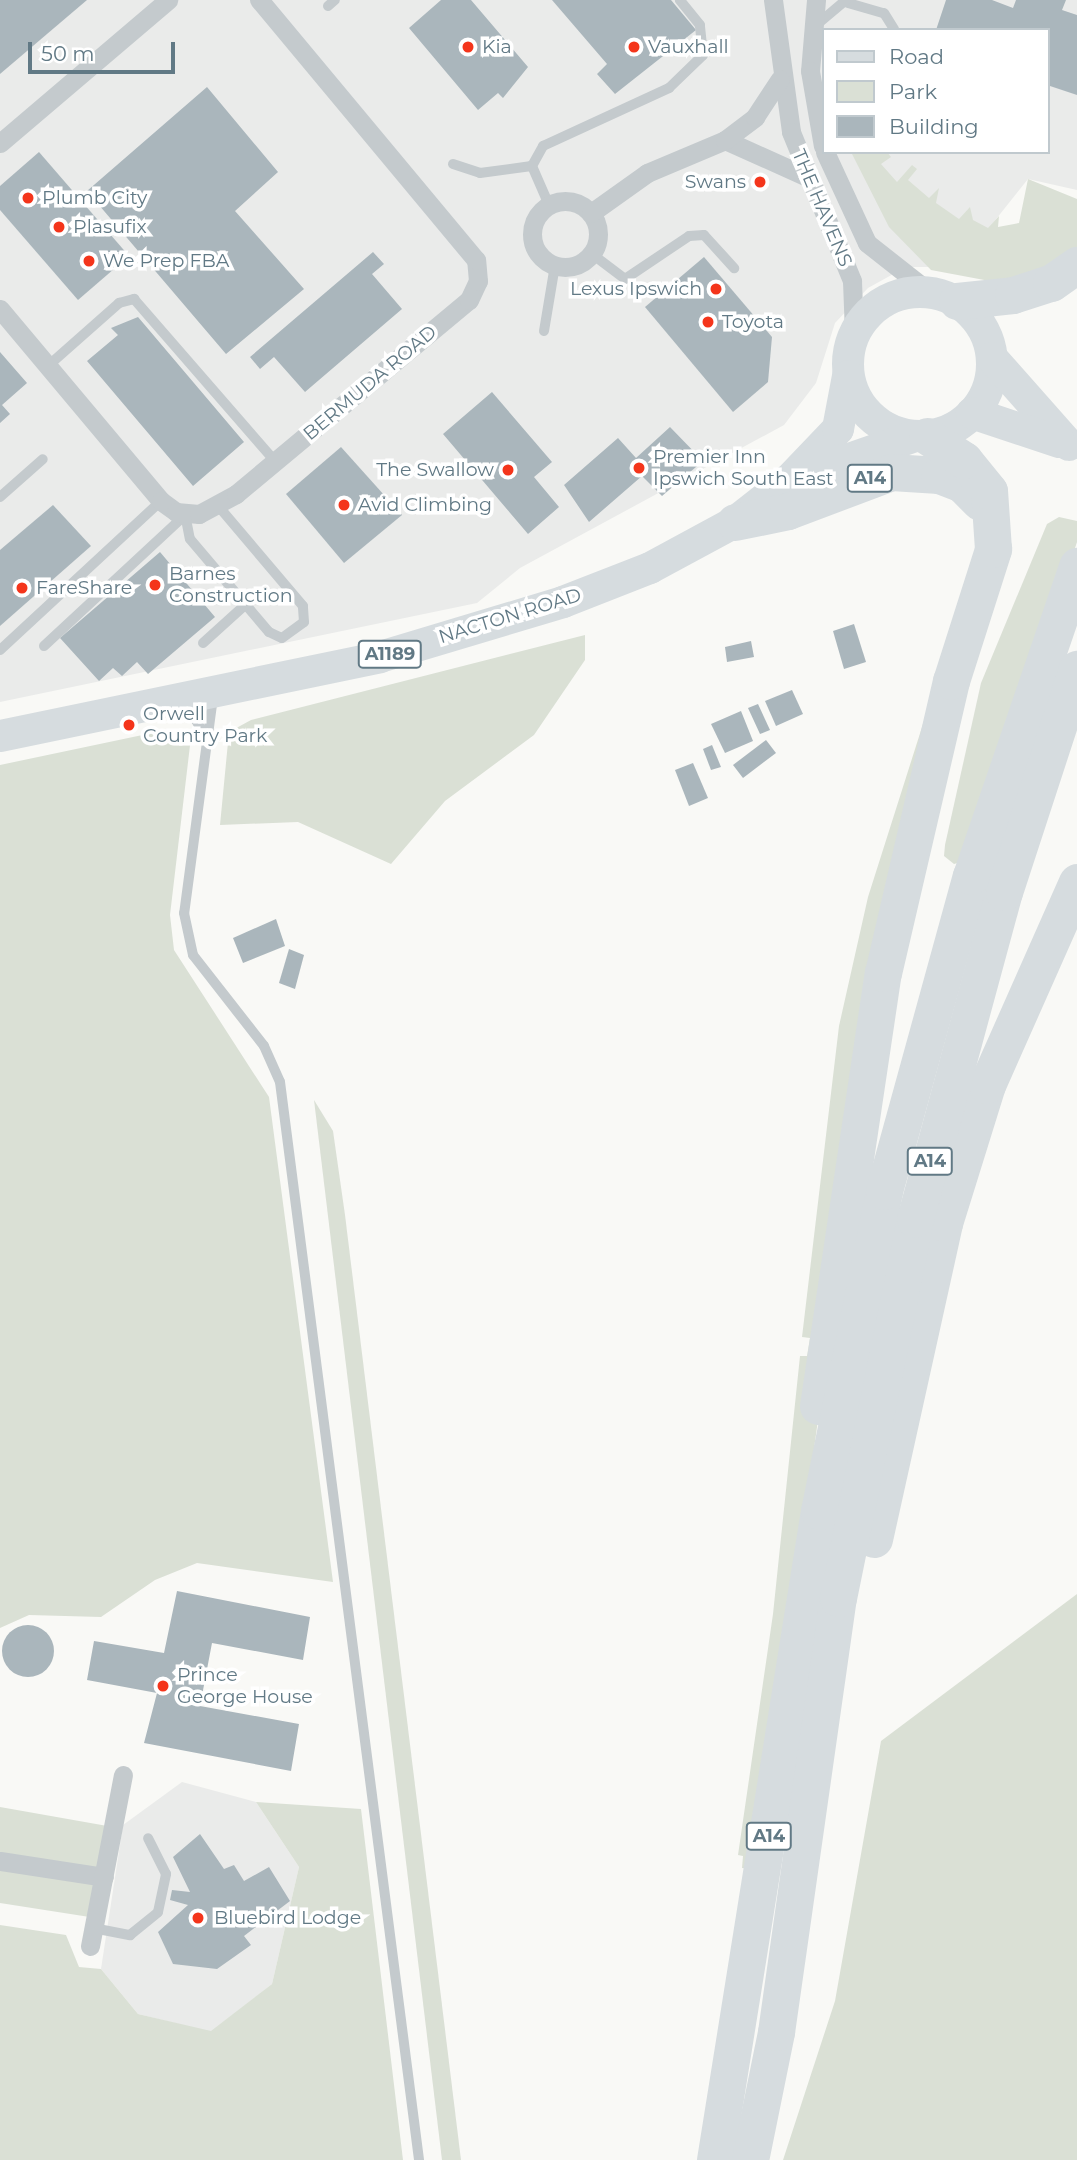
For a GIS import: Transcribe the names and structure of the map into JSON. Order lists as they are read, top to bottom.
{
  "streets": {
    "highway": ["A14"],
    "main road": ["NACTON ROAD", "A1189"],
    "street": ["THE HAVENS", "BERMUDA ROAD"]
  },
  "crossings": [
    ["THE HAVENS", "A14"],
    ["THE HAVENS", "NACTON ROAD"],
    ["A14", "NACTON ROAD"]
  ],
  "places": [
    "Kia",
    "Vauxhall",
    "Swans",
    "Plumb City",
    "Plasufix",
    "We Prep FBA",
    "Lexus Ipswich",
    "Toyota",
    "Premier Inn Ipswich South East",
    "The Swallow",
    "Avid Climbing",
    "Barnes Construction",
    "FareShare",
    "Orwell Country Park",
    "Prince George House",
    "Bluebird Lodge"
  ],
  "legend": ["Road", "Park", "Building"],
  "scale_bar": "50 m"
}
